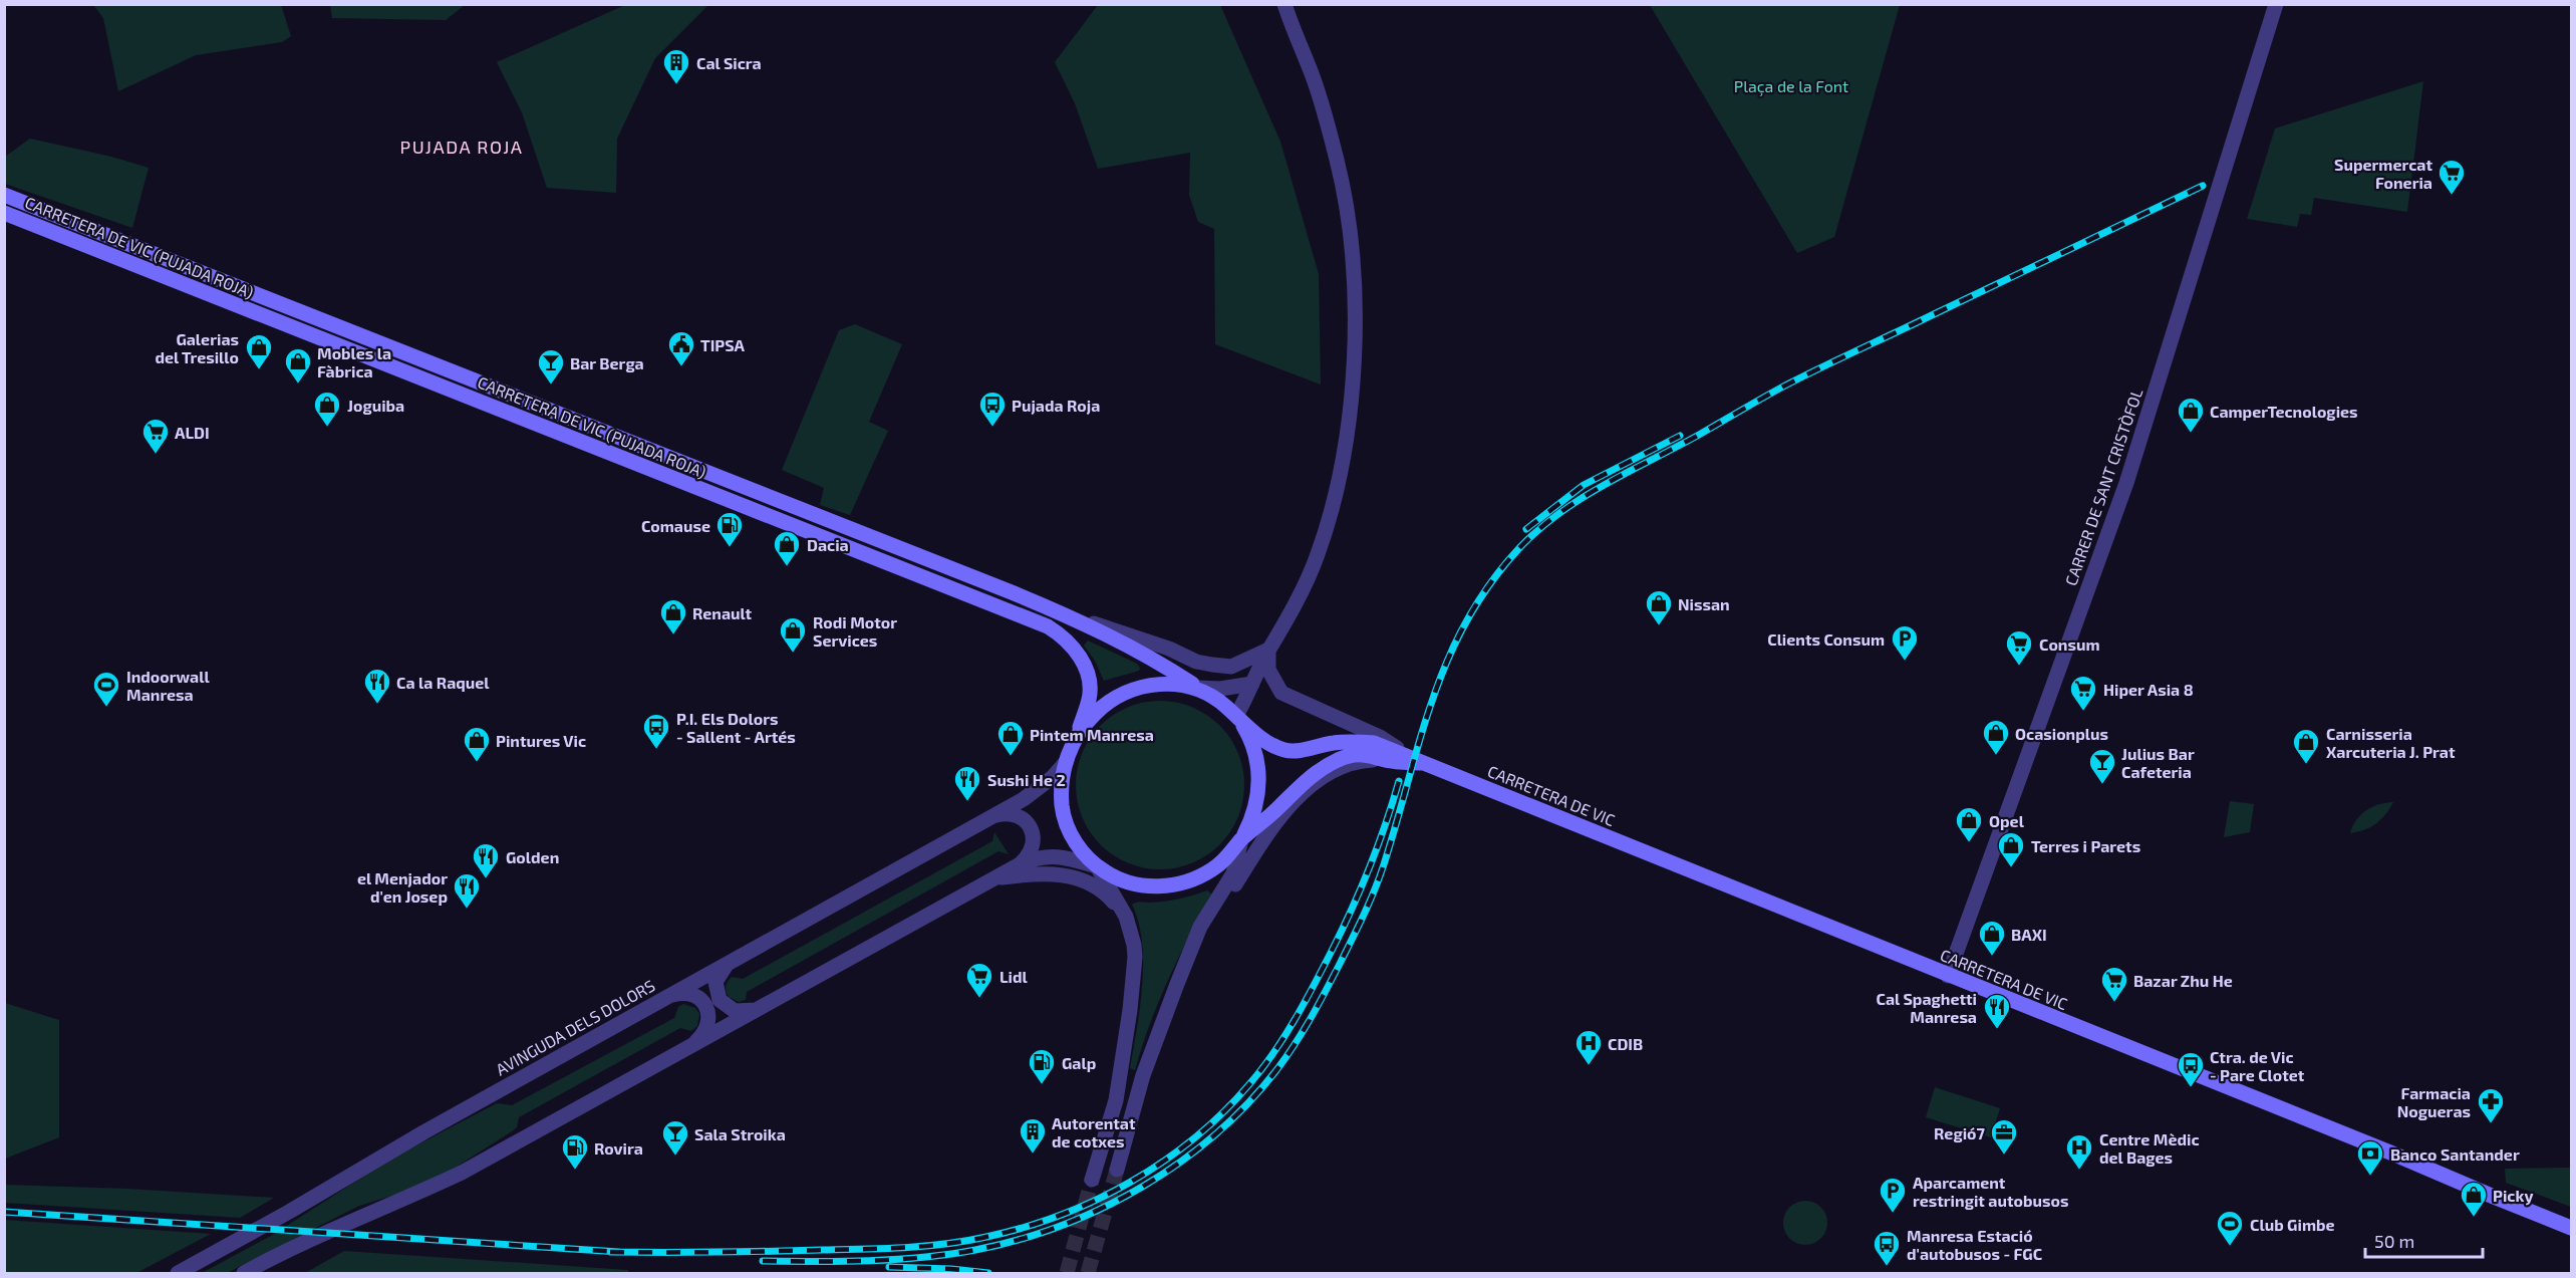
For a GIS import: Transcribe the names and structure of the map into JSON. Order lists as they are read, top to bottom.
{
  "streets": {
    "main road": ["CARRETERA DE VIC (PUJADA ROJA)", "CARRETERA DE VIC"],
    "street": ["CARRER DE SANT CRISTÒFOL", "AVINGUDA DELS DOLORS"]
  },
  "crossings": [
    ["CARRETERA DE VIC (PUJADA ROJA)", "CARRETERA DE VIC"],
    ["CARRETERA DE VIC (PUJADA ROJA)", "AVINGUDA DELS DOLORS"],
    ["CARRER DE SANT CRISTÒFOL", "CARRETERA DE VIC"],
    ["CARRETERA DE VIC", "AVINGUDA DELS DOLORS"]
  ],
  "districts": ["PUJADA ROJA"],
  "parks": ["Plaça de la Font"],
  "places": {
    "building": ["Cal Sicra", "Autorentat de cotxes"],
    "supermarket": [
      "Supermercat Foneria",
      "ALDI",
      "Consum",
      "Hiper Asia 8",
      "Lidl",
      "Bazar Zhu He"
    ],
    "public building": ["TIPSA"],
    "shop": [
      "Galerias del Tresillo",
      "Mobles la Fàbrica",
      "Joguiba",
      "CamperTecnologies",
      "Dacia",
      "Nissan",
      "Renault",
      "Rodi Motor Services",
      "Ocasionplus",
      "Pintem Manresa",
      "Pintures Vic",
      "Carnisseria Xarcuteria J. Prat",
      "Opel",
      "Terres i Parets",
      "BAXI",
      "Picky"
    ],
    "bar": ["Bar Berga", "Julius Bar Cafeteria", "Sala Stroika"],
    "bus stop": [
      "Pujada Roja",
      "P.I. Els Dolors - Sallent - Artés",
      "Ctra. de Vic - Pare Clotet",
      "Manresa Estació d'autobusos - FGC"
    ],
    "fuel station": ["Comause", "Galp", "Rovira"],
    "parking": ["Clients Consum", "Aparcament restringit autobusos"],
    "restaurant": [
      "Ca la Raquel",
      "Sushi He 2",
      "Golden",
      "el Menjador d'en Josep",
      "Cal Spaghetti Manresa"
    ],
    "sports": ["Indoorwall Manresa", "Club Gimbe"],
    "hospital": ["CDIB", "Centre Mèdic del Bages"],
    "pharmacy": ["Farmacia Nogueras"],
    "office": ["Regió7"],
    "bank": ["Banco Santander"]
  },
  "scale_bar": "50 m"
}
